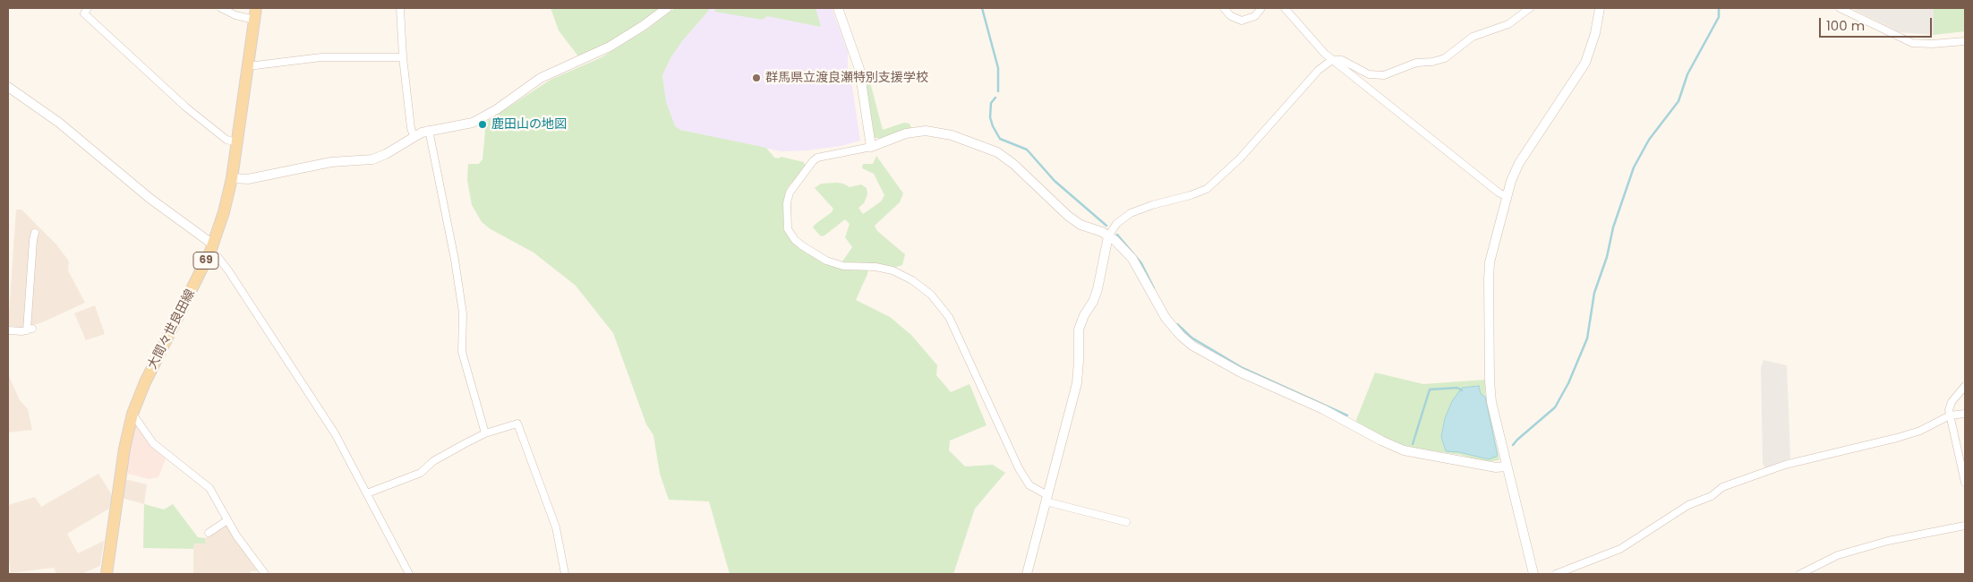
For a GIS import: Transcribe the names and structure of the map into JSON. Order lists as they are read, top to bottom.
{
  "streets": {
    "main road": ["69", "大間々世良田線"]
  },
  "places": ["群馬県立渡良瀬特別支援学校", "鹿田山の地図"],
  "scale_bar": "100 m"
}
